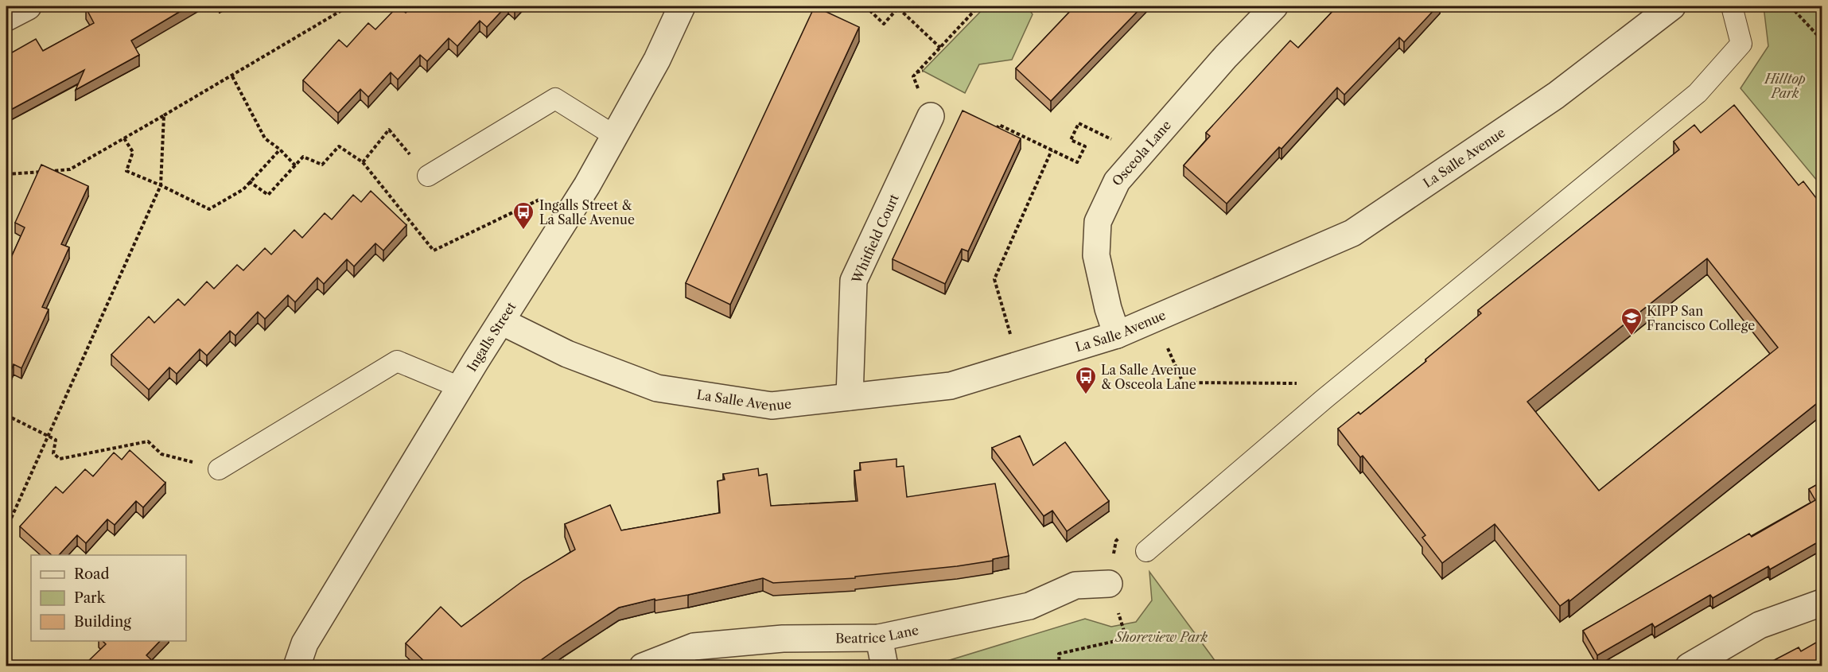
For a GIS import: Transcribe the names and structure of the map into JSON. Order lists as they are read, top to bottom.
{
  "streets": {
    "street": [
      "Osceola Lane",
      "La Salle Avenue",
      "Whitfield Court",
      "Ingalls Street",
      "Beatrice Lane"
    ]
  },
  "crossings": [
    ["Osceola Lane", "La Salle Avenue"],
    ["La Salle Avenue", "Whitfield Court"],
    ["La Salle Avenue", "Ingalls Street"]
  ],
  "parks": ["Hilltop Park", "Shoreview Park"],
  "places": {
    "bus stop": ["Ingalls Street & La Salle Avenue", "La Salle Avenue & Osceola Lane"],
    "school or university": ["KIPP San Francisco College"]
  },
  "legend": ["Road", "Park", "Building"]
}
